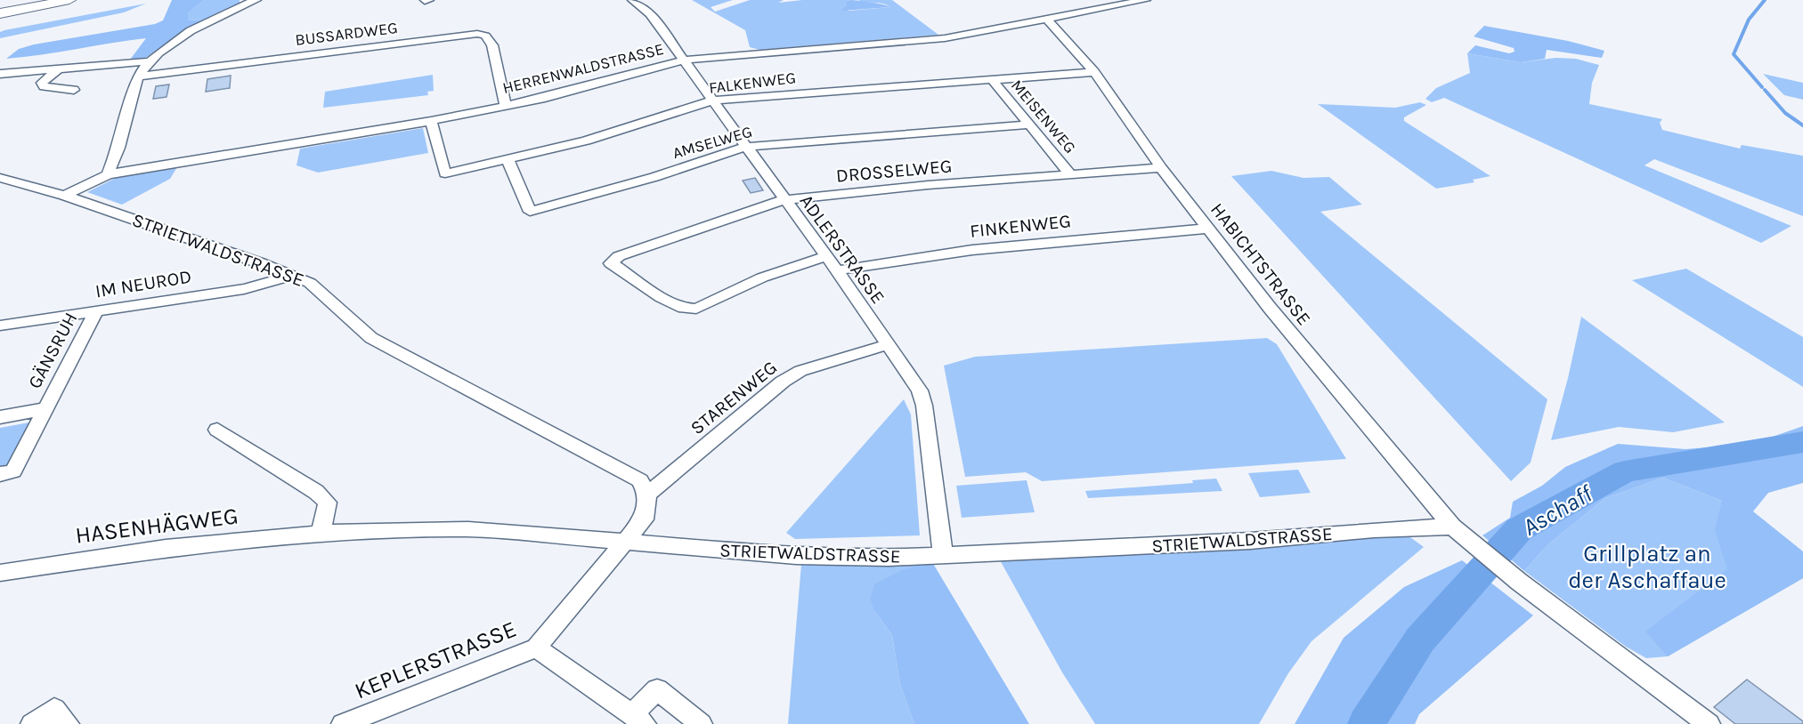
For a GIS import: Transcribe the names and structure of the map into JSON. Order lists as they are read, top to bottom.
{
  "streets": {
    "street": [
      "BUSSARDWEG",
      "HERRENWALDSTRASSE",
      "FALKENWEG",
      "MEISENWEG",
      "AMSELWEG",
      "DROSSELWEG",
      "FINKENWEG",
      "ADLERSTRASSE",
      "STRIETWALDSTRASSE",
      "HABICHTSTRASSE",
      "IM NEUROD",
      "GÄNSRUH",
      "STARENWEG",
      "HASENHÄGWEG",
      "KEPLERSTRASSE"
    ]
  },
  "crossings": [
    ["BUSSARDWEG", "HERRENWALDSTRASSE"],
    ["HERRENWALDSTRASSE", "FALKENWEG"],
    ["HERRENWALDSTRASSE", "ADLERSTRASSE"],
    ["HERRENWALDSTRASSE", "STRIETWALDSTRASSE"],
    ["HERRENWALDSTRASSE", "HABICHTSTRASSE"],
    ["FALKENWEG", "MEISENWEG"],
    ["FALKENWEG", "AMSELWEG"],
    ["FALKENWEG", "ADLERSTRASSE"],
    ["FALKENWEG", "HABICHTSTRASSE"],
    ["MEISENWEG", "AMSELWEG"],
    ["MEISENWEG", "DROSSELWEG"],
    ["AMSELWEG", "ADLERSTRASSE"],
    ["DROSSELWEG", "ADLERSTRASSE"],
    ["DROSSELWEG", "HABICHTSTRASSE"],
    ["FINKENWEG", "ADLERSTRASSE"],
    ["FINKENWEG", "HABICHTSTRASSE"],
    ["ADLERSTRASSE", "STRIETWALDSTRASSE"],
    ["ADLERSTRASSE", "STARENWEG"],
    ["STRIETWALDSTRASSE", "HABICHTSTRASSE"],
    ["STRIETWALDSTRASSE", "IM NEUROD"],
    ["STRIETWALDSTRASSE", "STARENWEG"],
    ["STRIETWALDSTRASSE", "HASENHÄGWEG"],
    ["STRIETWALDSTRASSE", "KEPLERSTRASSE"],
    ["IM NEUROD", "GÄNSRUH"],
    ["HASENHÄGWEG", "KEPLERSTRASSE"]
  ],
  "water": ["Aschaff"],
  "parks": ["Grillplatz an der Aschaffaue"]
}
